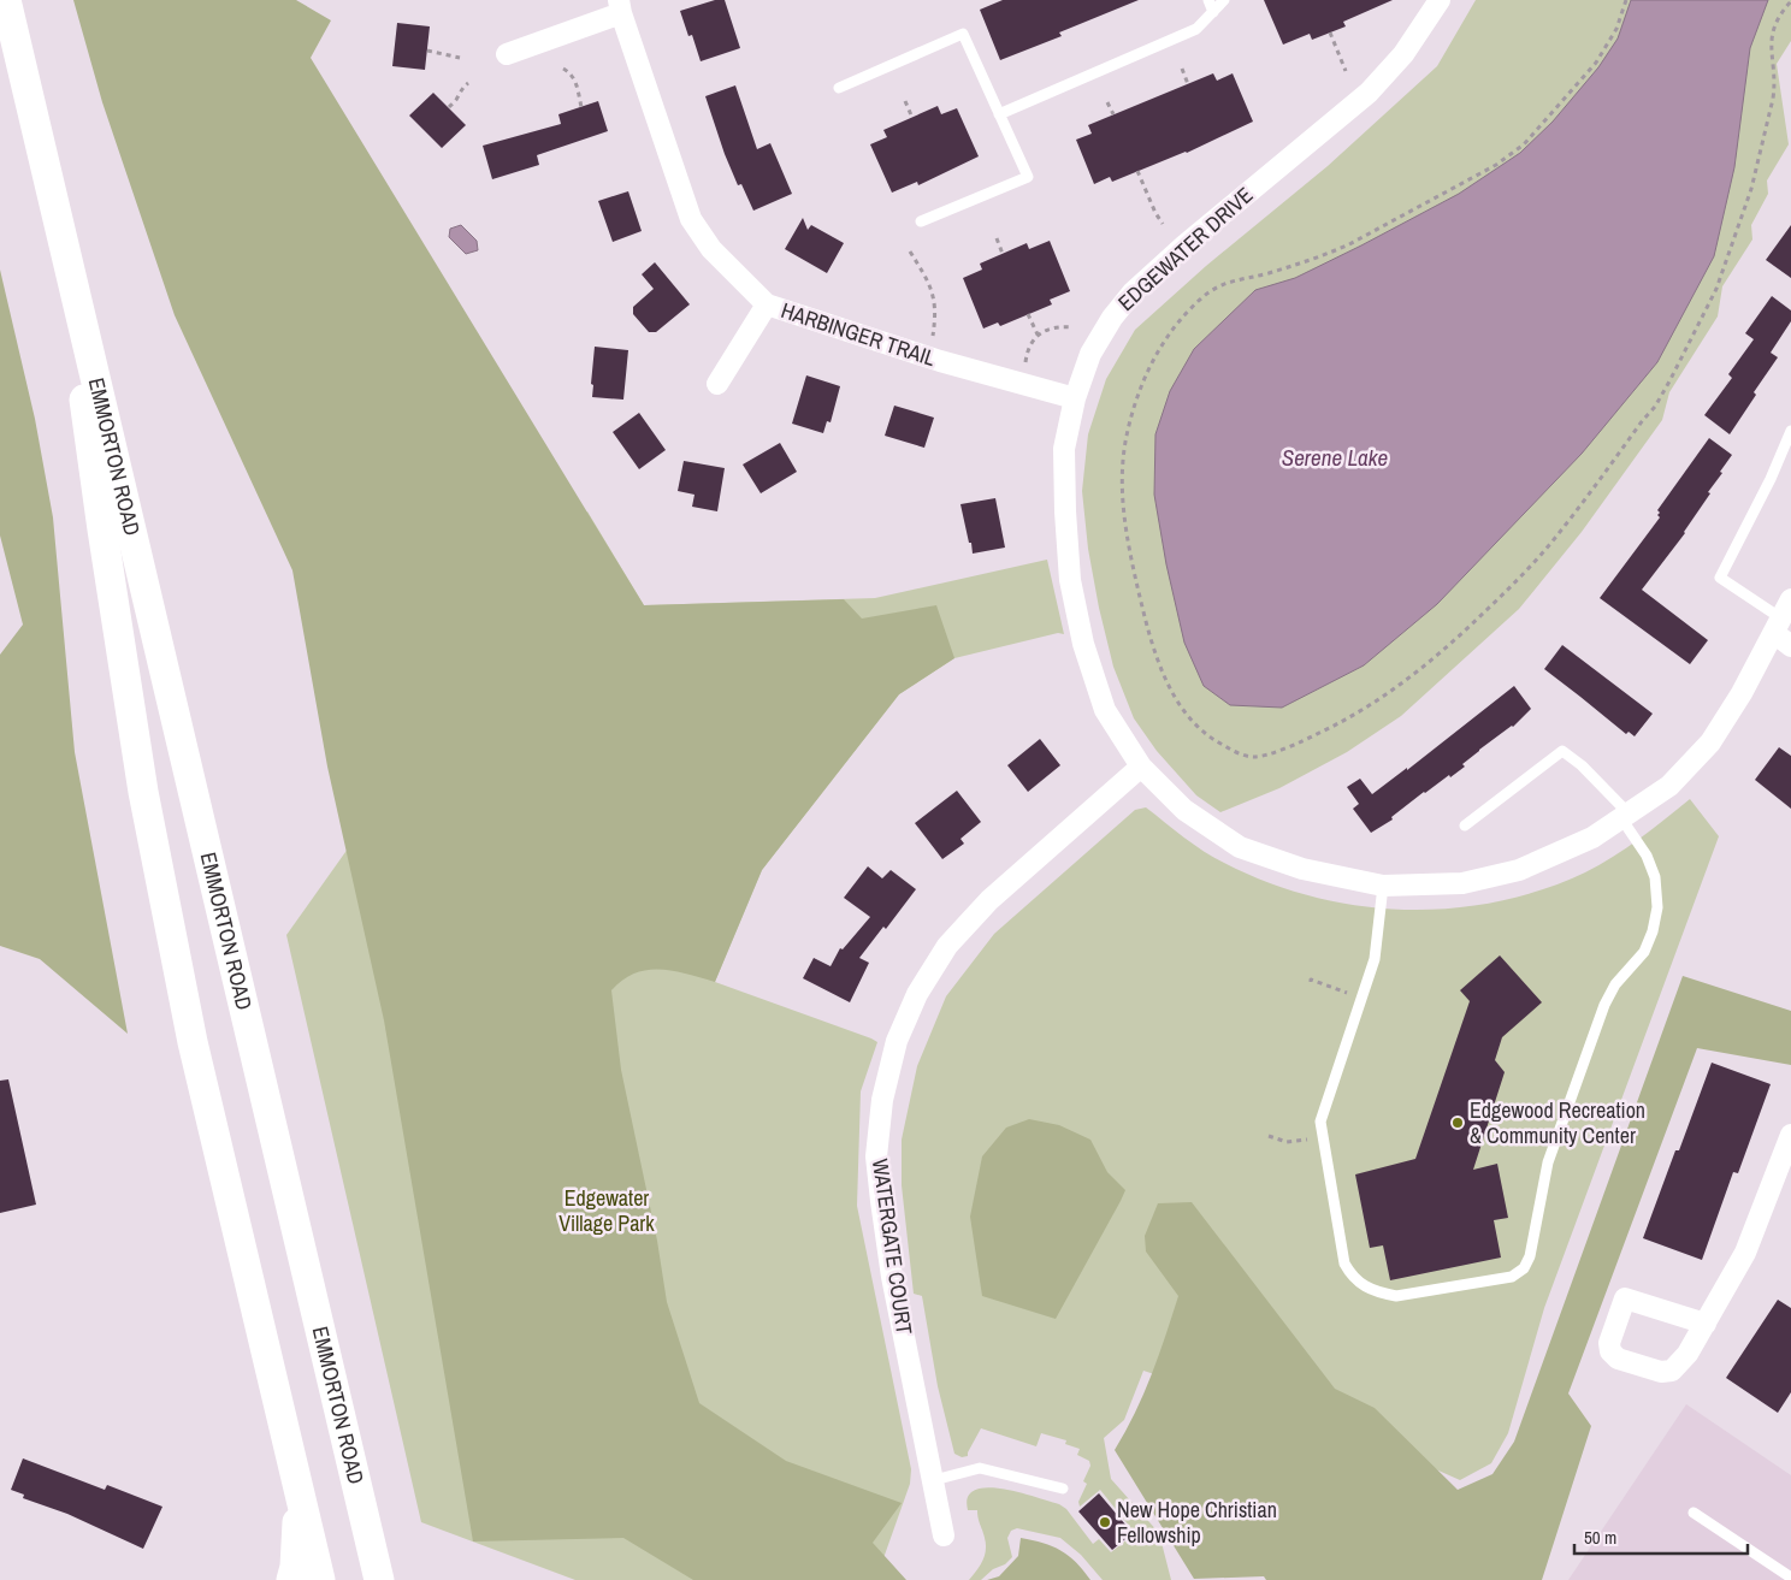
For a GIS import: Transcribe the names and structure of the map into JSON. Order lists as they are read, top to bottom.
{
  "streets": {
    "main road": ["EMMORTON ROAD"],
    "street": ["EDGEWATER DRIVE", "HARBINGER TRAIL", "WATERGATE COURT"]
  },
  "crossings": [
    ["EDGEWATER DRIVE", "HARBINGER TRAIL"],
    ["EDGEWATER DRIVE", "WATERGATE COURT"]
  ],
  "water": ["Serene Lake"],
  "parks": ["Edgewater Village Park"],
  "places": ["Edgewood Recreation & Community Center", "New Hope Christian Fellowship"],
  "scale_bar": "50 m"
}
